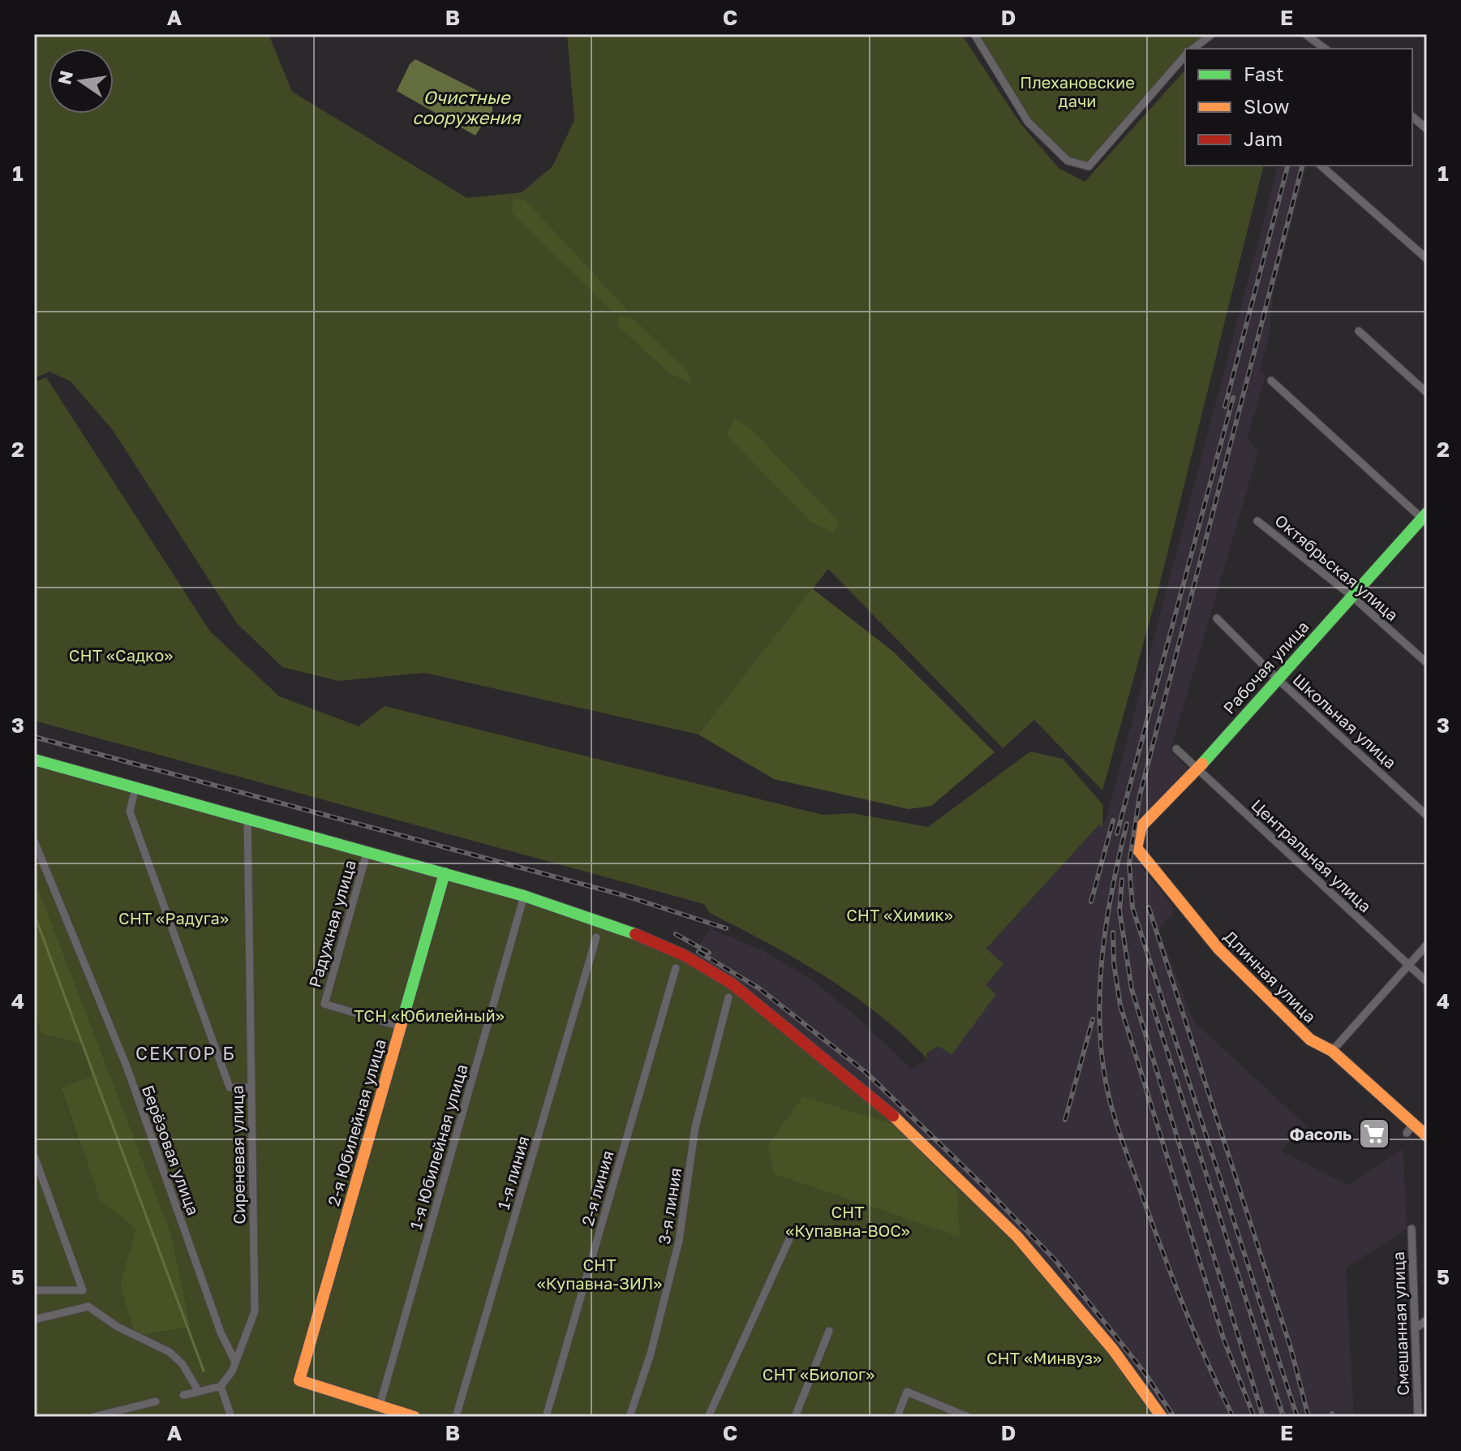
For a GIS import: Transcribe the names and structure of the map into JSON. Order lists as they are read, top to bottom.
{
  "streets": {
    "street": [
      "Октябрьская улица",
      "Рабочая улица",
      "Школьная улица",
      "Центральная улица",
      "Радужная улица",
      "Длинная улица",
      "2-я Юбилейная улица",
      "1-я Юбилейная улица",
      "Берёзовая улица",
      "Сиреневая улица",
      "1-я линия",
      "2-я линия",
      "3-я линия",
      "Смешанная улица"
    ]
  },
  "crossings": [
    ["Октябрьская улица", "Рабочая улица"],
    ["Рабочая улица", "Школьная улица"],
    ["Рабочая улица", "Центральная улица"],
    ["Рабочая улица", "Длинная улица"],
    ["Радужная улица", "2-я Юбилейная улица"],
    ["2-я Юбилейная улица", "1-я Юбилейная улица"],
    ["Берёзовая улица", "Сиреневая улица"]
  ],
  "districts": ["СЕКТОР Б"],
  "water": ["Очистные сооружения"],
  "parks": [
    "Плехановские дачи",
    "СНТ «Садко»",
    "СНТ «Химик»",
    "СНТ «Радуга»",
    "ТСН «Юбилейный»",
    "СНТ «Купавна-ВОС»",
    "СНТ «Купавна-ЗИЛ»",
    "СНТ «Минвуз»",
    "СНТ «Биолог»"
  ],
  "places": {
    "supermarket": ["Фасоль"]
  },
  "legend": ["Fast", "Slow", "Jam"],
  "north": "left",
  "grid": {
    "columns": [
      "A",
      "B",
      "C",
      "D",
      "E"
    ],
    "rows": [
      "1",
      "2",
      "3",
      "4",
      "5"
    ]
  }
}
